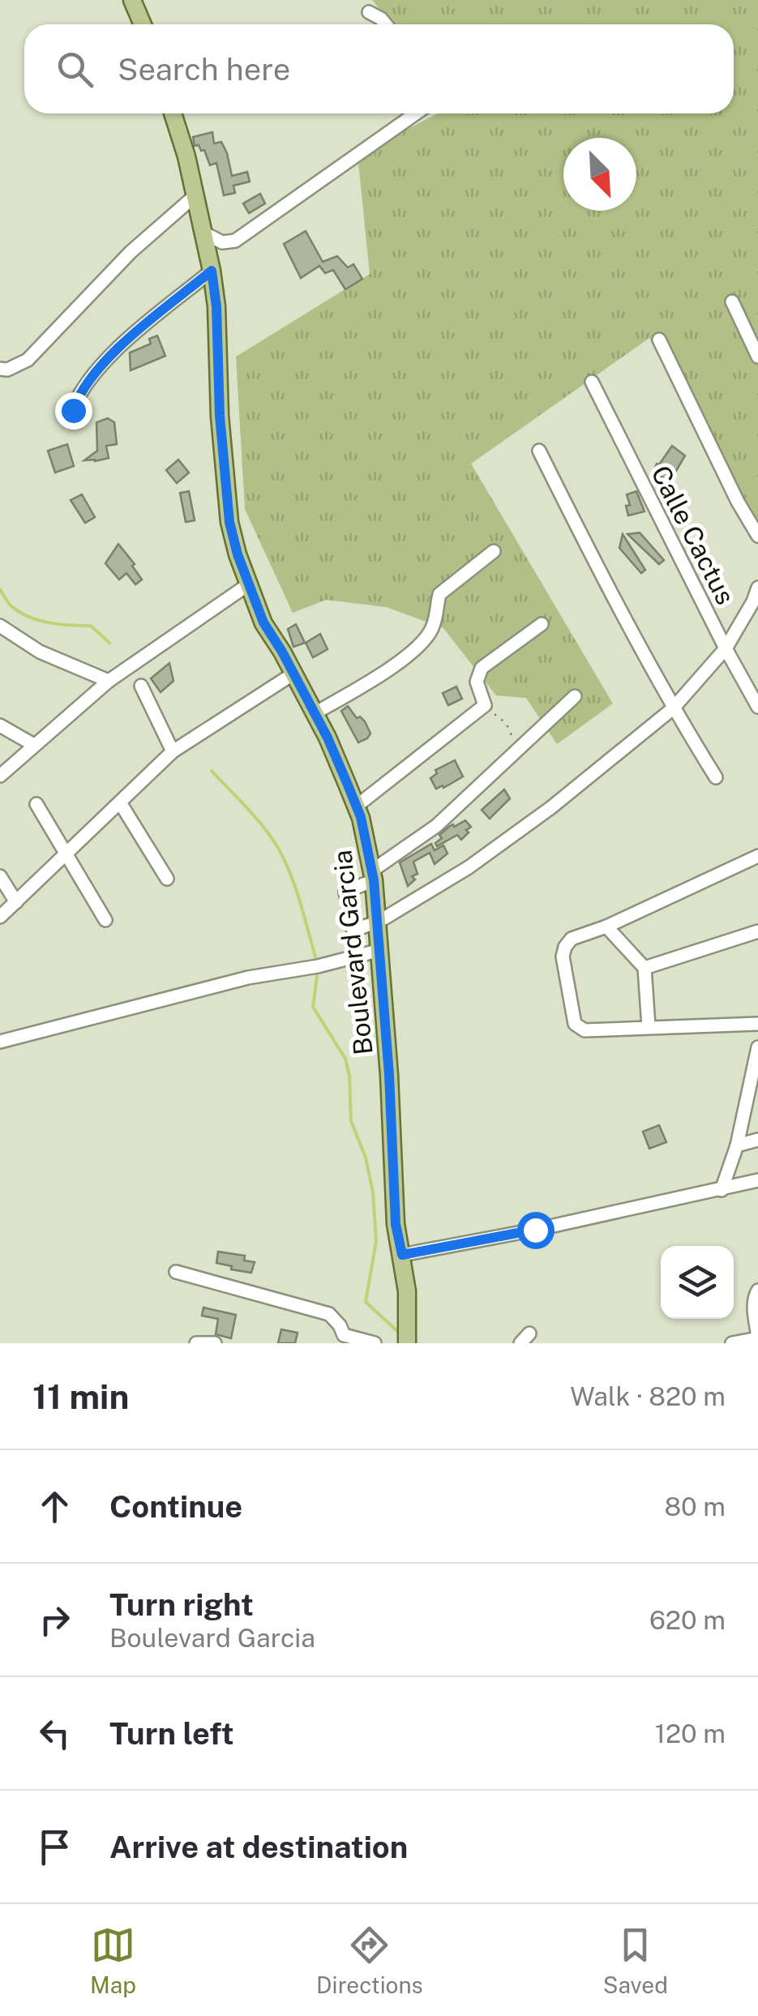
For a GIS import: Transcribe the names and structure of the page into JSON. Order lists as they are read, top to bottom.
{
  "streets": {
    "main road": ["Boulevard Garcia"],
    "street": ["Calle Cactus"]
  },
  "north": "bottom right",
  "page": {
    "search": "Search here",
    "heading": ["11 min", "Walk · 820 m"],
    "list": [
      ["Continue", "80 m"],
      ["Turn right", "Boulevard Garcia", "620 m"],
      ["Turn left", "120 m"],
      "Arrive at destination"
    ],
    "nav": ["Map", "Directions", "Saved"]
  }
}
